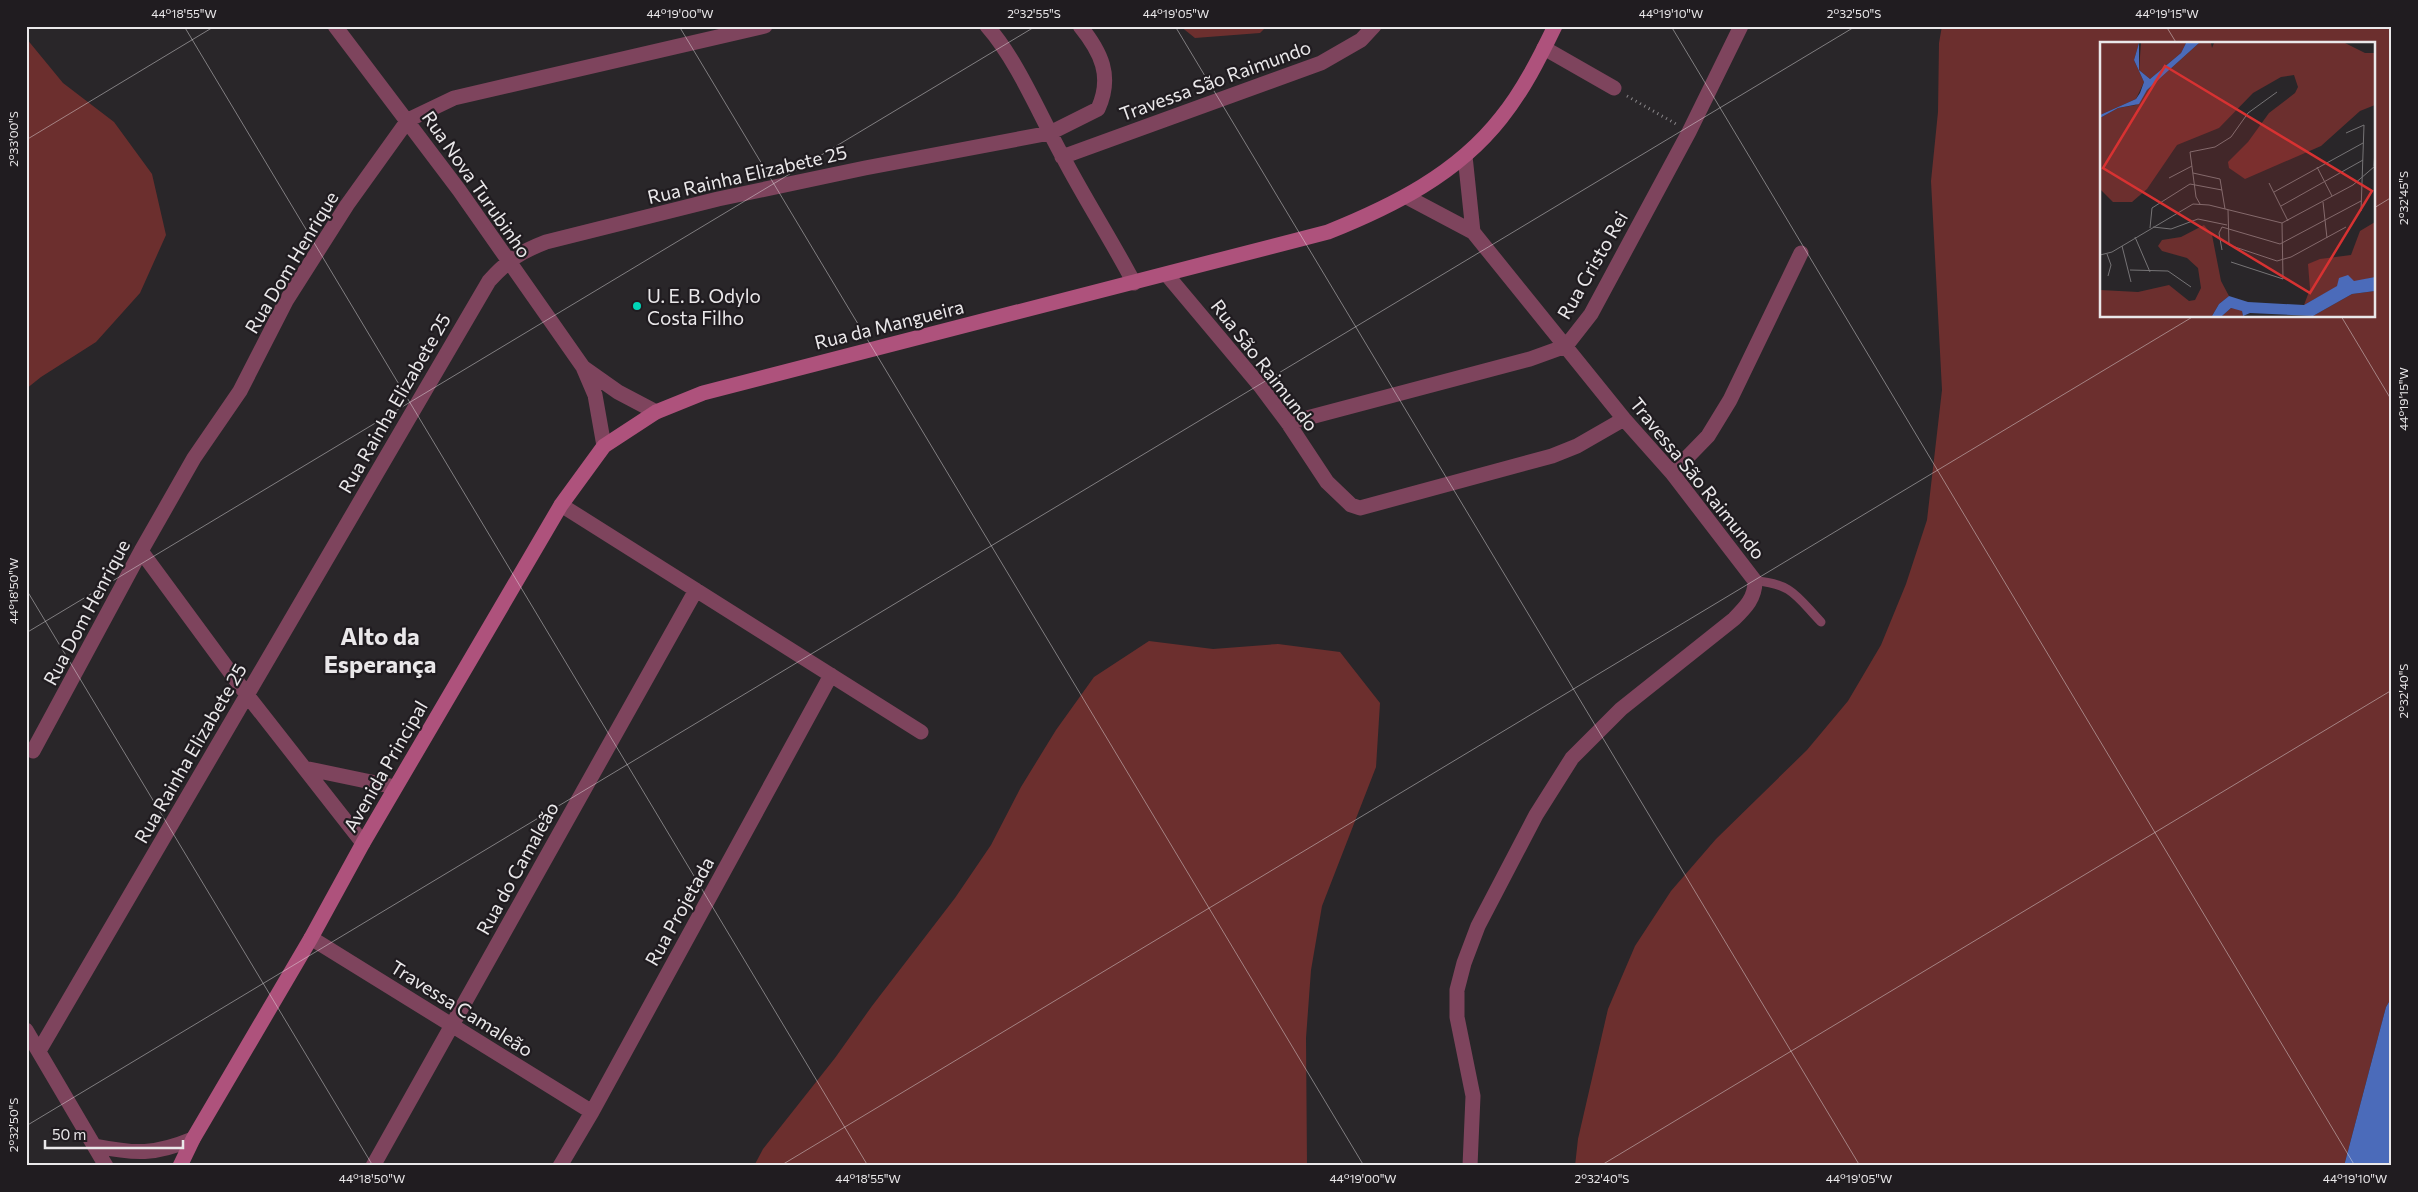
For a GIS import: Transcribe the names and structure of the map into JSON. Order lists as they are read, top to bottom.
{
  "streets": {
    "street": [
      "Travessa São Raimundo",
      "Rua Rainha Elizabete 25",
      "Rua Nova Turubinho",
      "Rua Dom Henrique",
      "Rua Cristo Rei",
      "Rua da Mangueira",
      "Rua São Raimundo",
      "Avenida Principal",
      "Rua do Camaleão",
      "Rua Projetada",
      "Travessa Camaleão"
    ]
  },
  "crossings": [
    ["Travessa São Raimundo", "Rua Rainha Elizabete 25"],
    ["Travessa São Raimundo", "Rua Cristo Rei"],
    ["Travessa São Raimundo", "Rua da Mangueira"],
    ["Travessa São Raimundo", "Rua São Raimundo"],
    ["Rua Rainha Elizabete 25", "Rua Nova Turubinho"],
    ["Rua Nova Turubinho", "Rua Dom Henrique"],
    ["Rua Nova Turubinho", "Rua da Mangueira"],
    ["Rua Nova Turubinho", "Avenida Principal"],
    ["Rua Cristo Rei", "Rua São Raimundo"],
    ["Rua da Mangueira", "Rua São Raimundo"],
    ["Rua da Mangueira", "Avenida Principal"],
    ["Avenida Principal", "Travessa Camaleão"],
    ["Rua do Camaleão", "Travessa Camaleão"],
    ["Rua Projetada", "Travessa Camaleão"]
  ],
  "districts": ["Alto da Esperança"],
  "places": ["U. E. B. Odylo Costa Filho"],
  "scale_bar": "50 m",
  "coordinates": [
    "44°18'55\"W",
    "44°19'00\"W",
    "2°32'55\"S",
    "44°19'05\"W",
    "44°19'10\"W",
    "2°32'50\"S",
    "44°19'15\"W",
    "2°33'00\"S",
    "2°32'45\"S",
    "44°18'50\"W",
    "2°32'40\"S"
  ]
}
